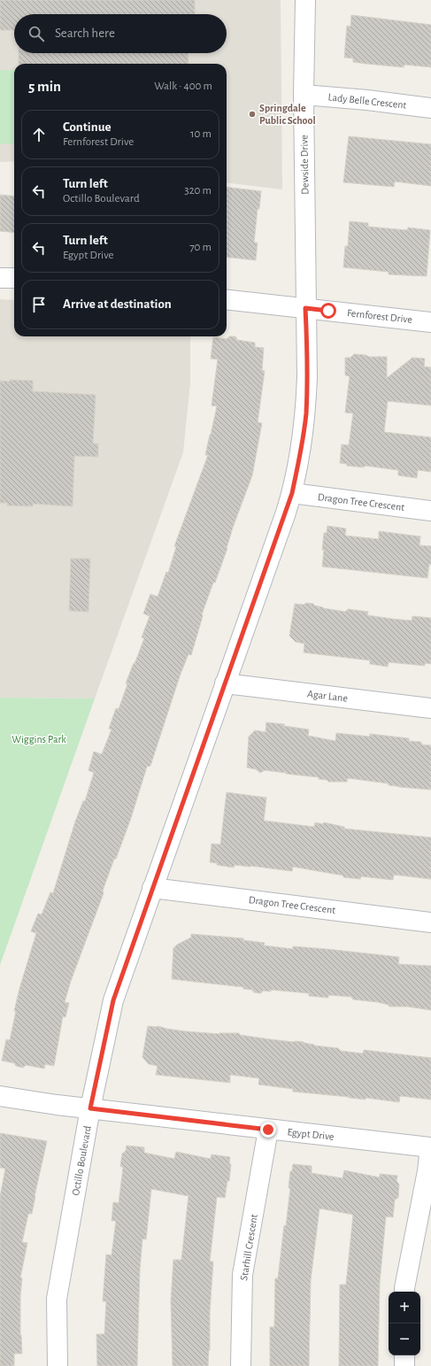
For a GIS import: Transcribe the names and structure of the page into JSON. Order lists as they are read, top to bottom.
{
  "streets": {
    "street": [
      "Lady Belle Crescent",
      "Dewside Drive",
      "Fernforest Drive",
      "Dragon Tree Crescent",
      "Agar Lane",
      "Egypt Drive",
      "Octillo Boulevard",
      "Starhill Crescent"
    ]
  },
  "crossings": [
    ["Lady Belle Crescent", "Dewside Drive"],
    ["Dewside Drive", "Fernforest Drive"],
    ["Dewside Drive", "Octillo Boulevard"],
    ["Fernforest Drive", "Octillo Boulevard"],
    ["Dragon Tree Crescent", "Octillo Boulevard"],
    ["Agar Lane", "Octillo Boulevard"],
    ["Egypt Drive", "Octillo Boulevard"],
    ["Egypt Drive", "Starhill Crescent"]
  ],
  "parks": ["Wiggins Park"],
  "places": ["Springdale Public School"],
  "page": {
    "search": "Search here",
    "heading": ["5 min", "Walk · 400 m"],
    "list": [
      ["Continue", "Fernforest Drive", "10 m"],
      ["Turn left", "Octillo Boulevard", "320 m"],
      ["Turn left", "Egypt Drive", "70 m"],
      "Arrive at destination"
    ],
    "map_buttons": ["+", "−"]
  }
}
